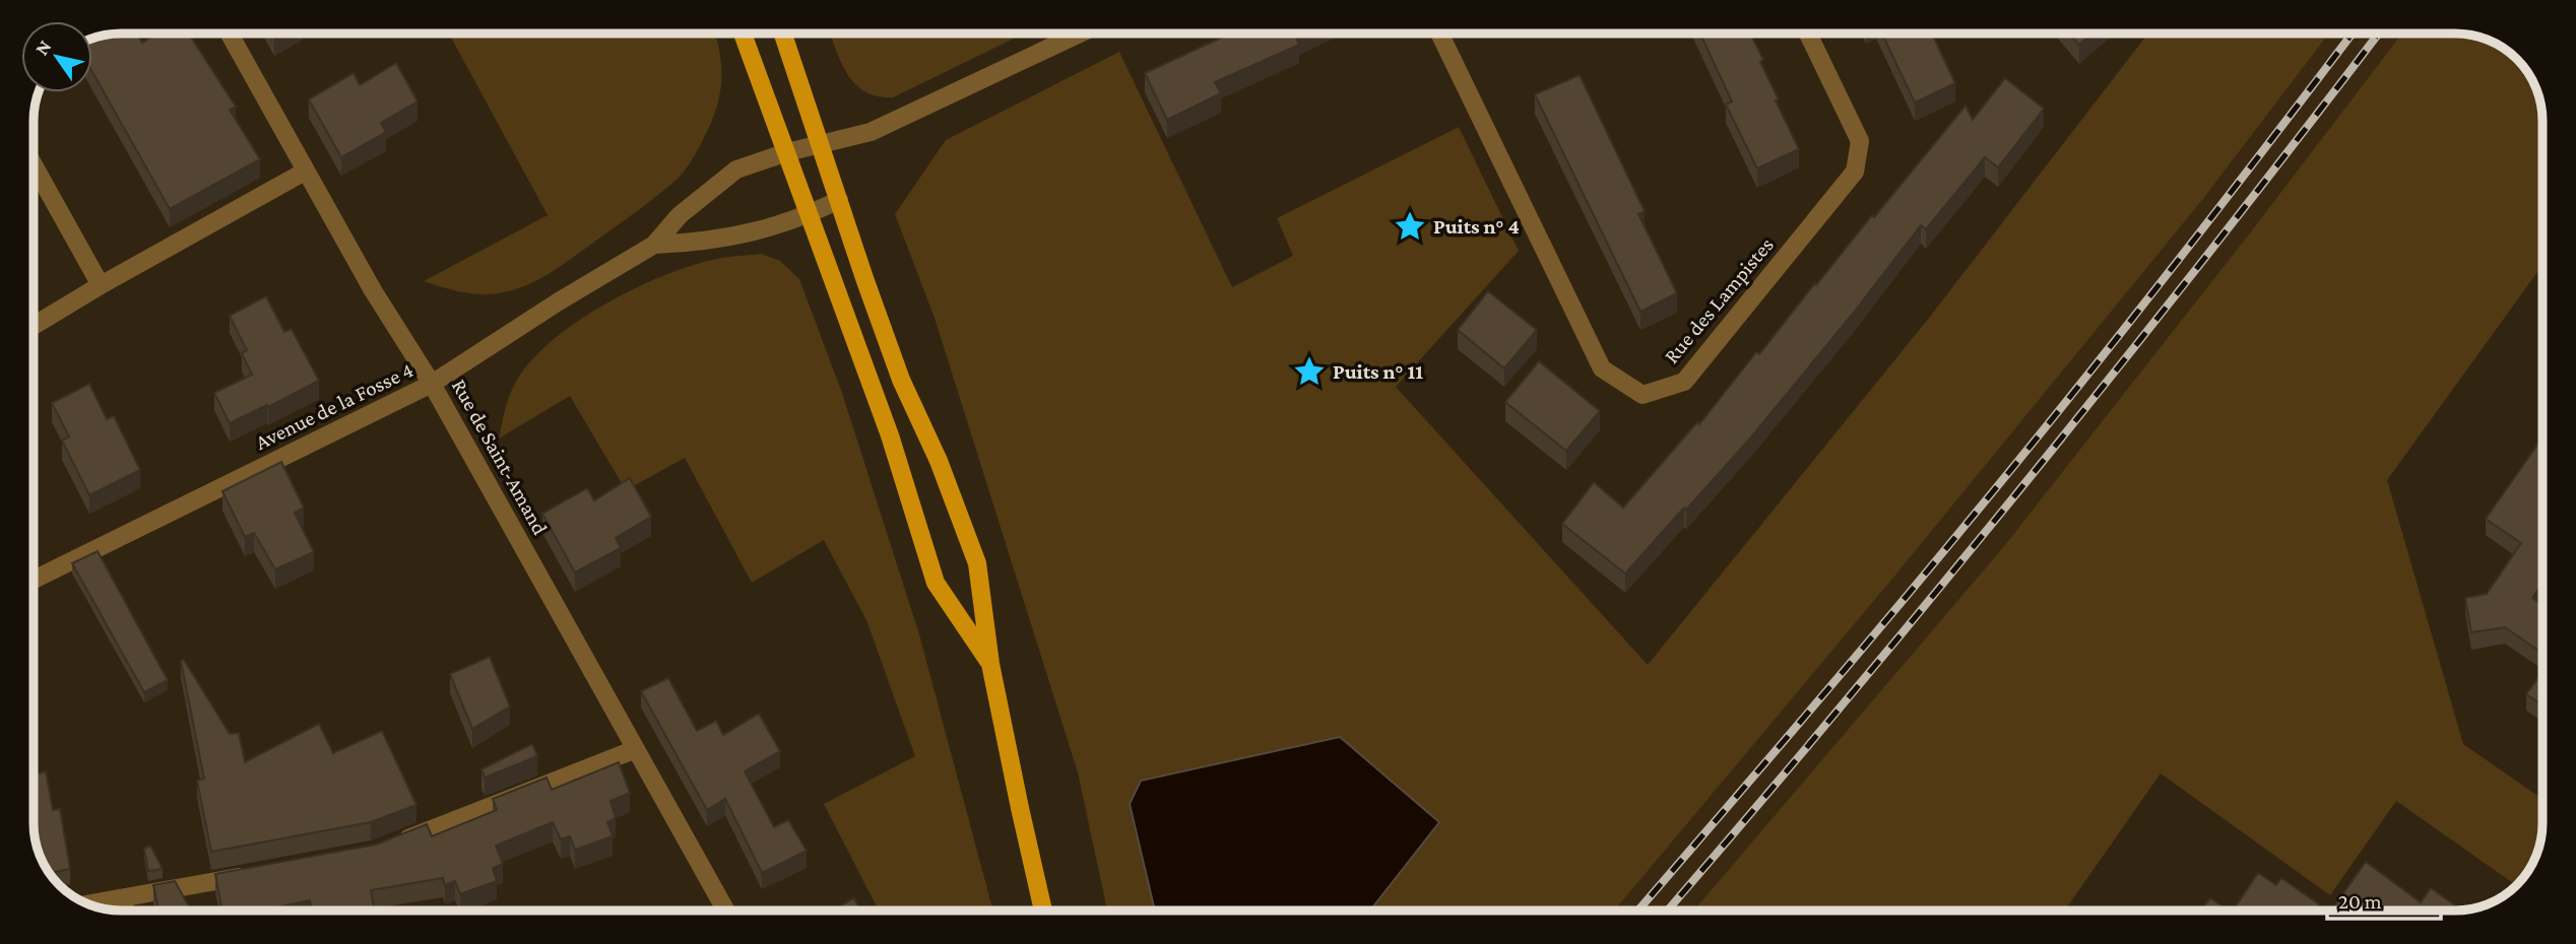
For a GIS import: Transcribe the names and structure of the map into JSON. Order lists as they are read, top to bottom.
{
  "streets": {
    "street": ["Rue des Lampistes", "Avenue de la Fosse 4", "Rue de Saint-Amand"]
  },
  "crossings": [
    ["Avenue de la Fosse 4", "Rue de Saint-Amand"]
  ],
  "places": {
    "place": ["Puits n° 4", "Puits n° 11"]
  },
  "scale_bar": "20 m",
  "north": "top left"
}
